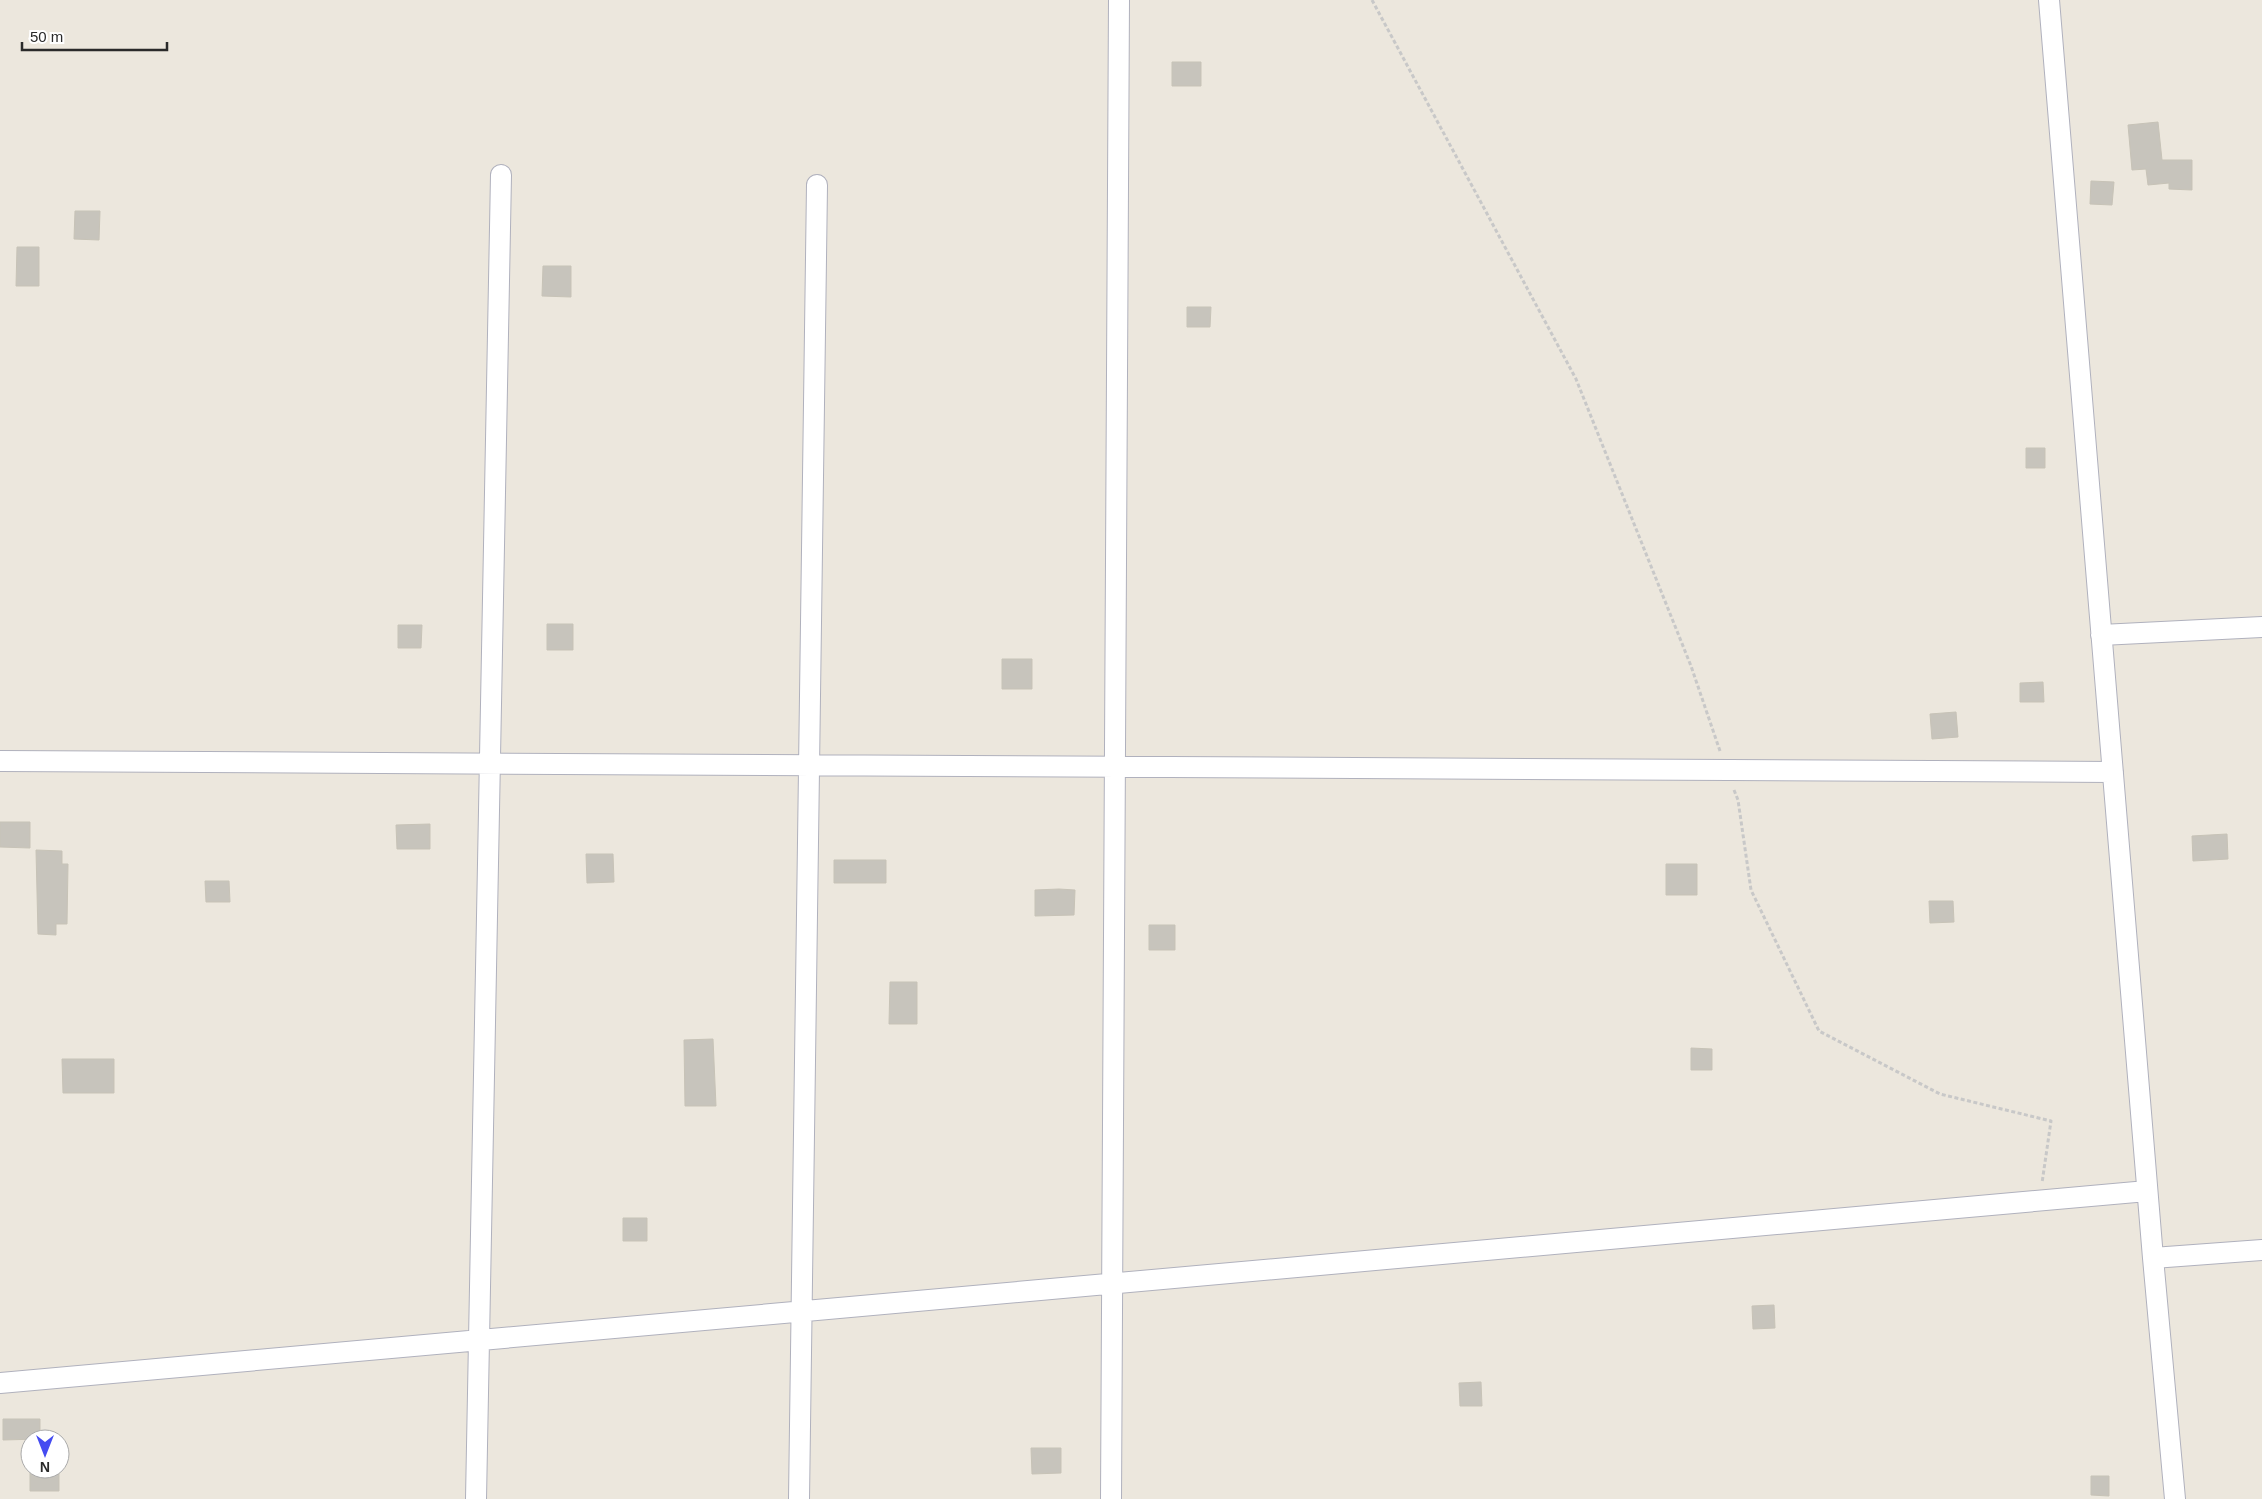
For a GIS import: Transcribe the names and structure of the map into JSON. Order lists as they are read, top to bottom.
{
  "scale_bar": "50 m",
  "north": "bottom"
}
